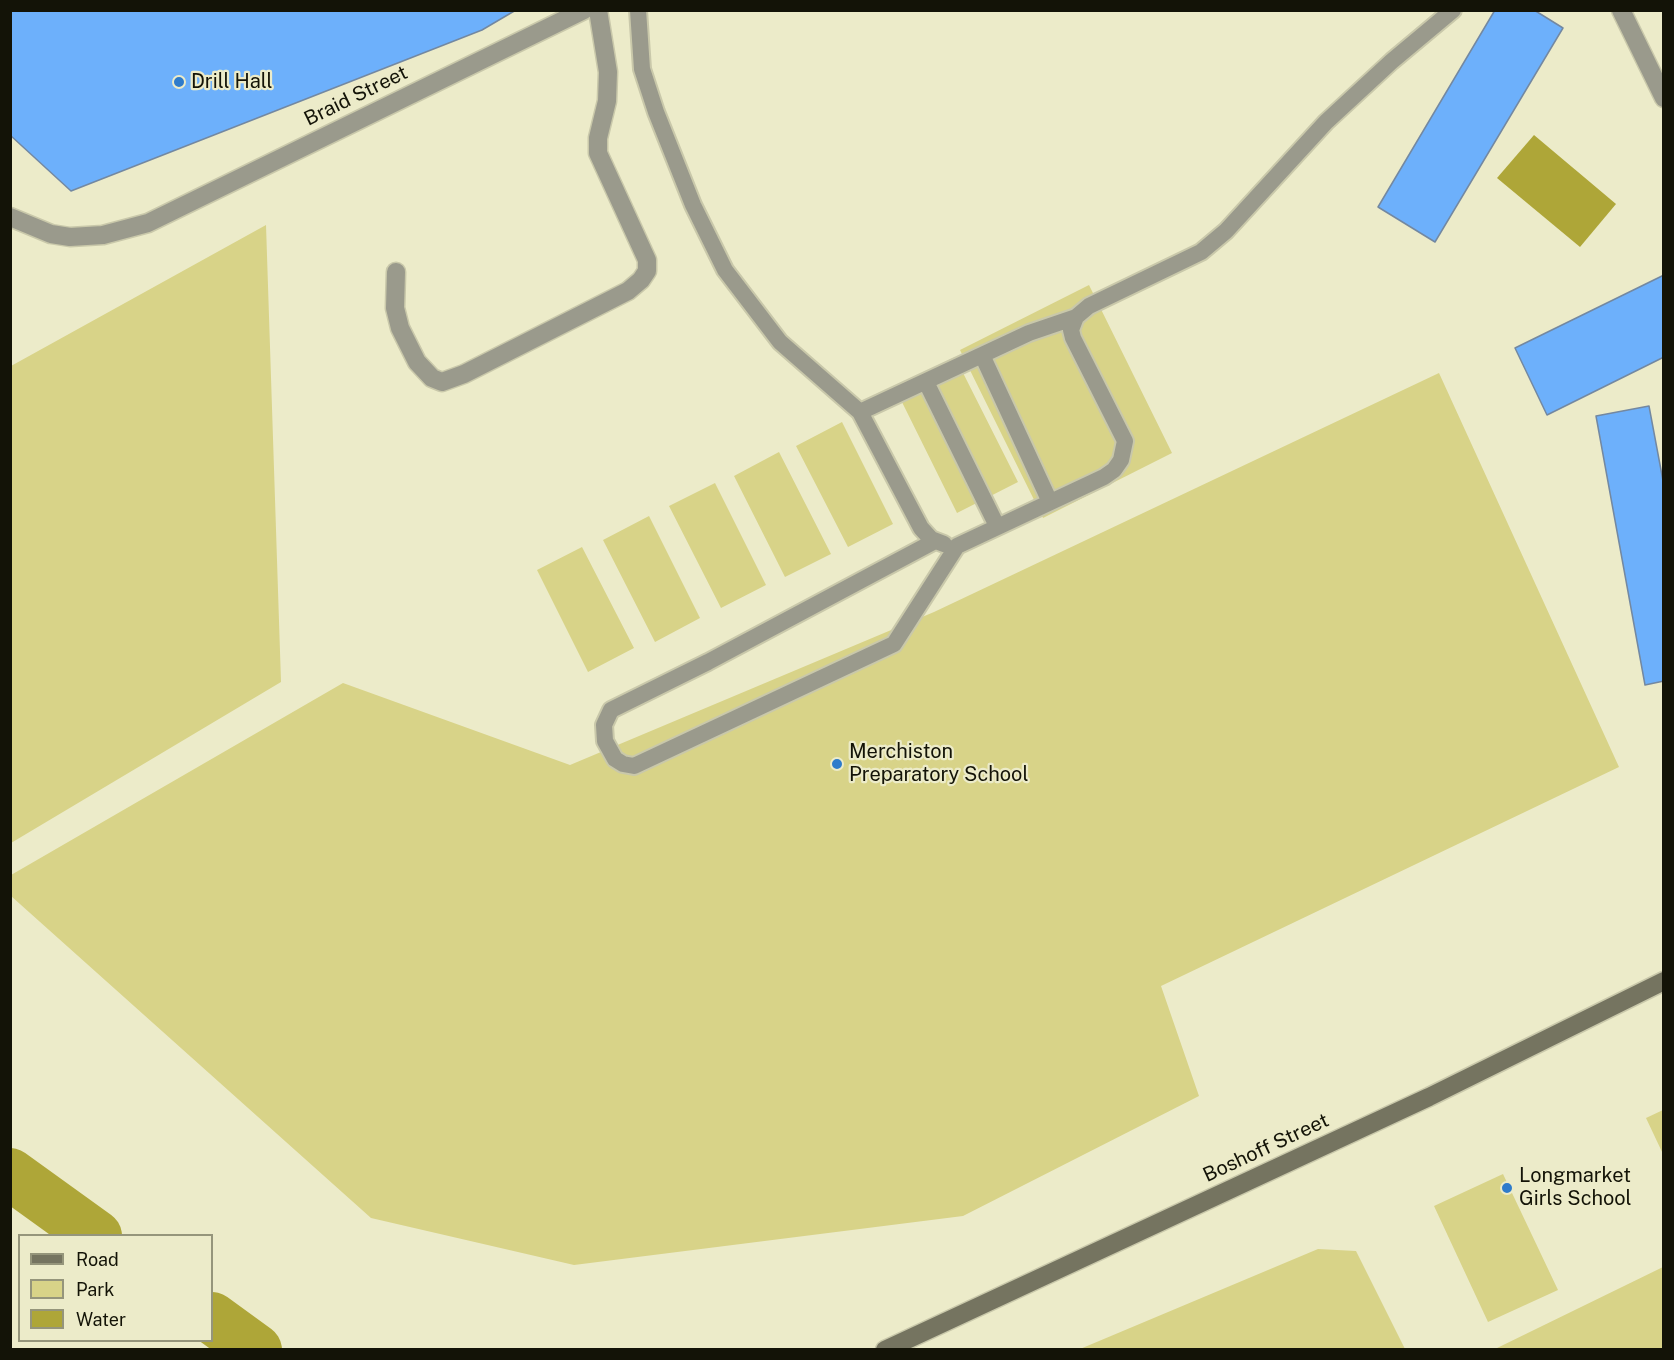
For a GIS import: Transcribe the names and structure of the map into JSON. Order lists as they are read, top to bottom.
{
  "streets": {
    "main road": ["Boshoff Street"],
    "street": ["Braid Street"]
  },
  "places": ["Drill Hall", "Merchiston Preparatory School", "Longmarket Girls School"],
  "legend": ["Road", "Park", "Water"]
}
